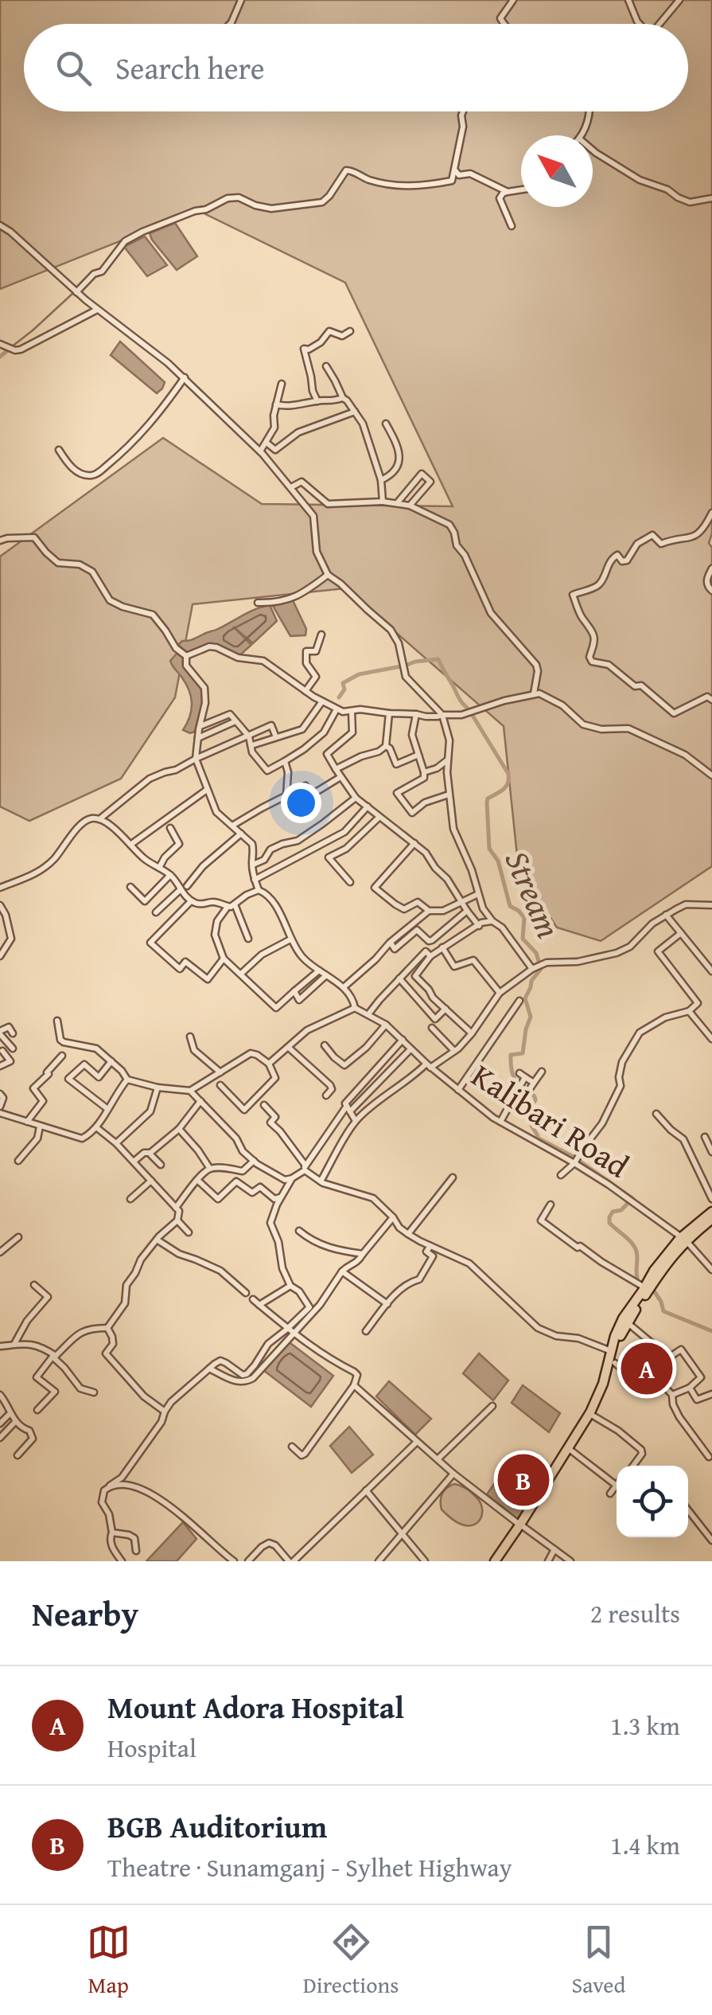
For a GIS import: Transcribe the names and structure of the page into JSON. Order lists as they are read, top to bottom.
{
  "streets": {
    "street": ["Kalibari Road"]
  },
  "water": ["Stream"],
  "north": "top left",
  "page": {
    "search": "Search here",
    "pins": ["A", "B"],
    "heading": ["Nearby", "2 results"],
    "list": [
      {
        "mark": "A",
        "name": "Mount Adora Hospital",
        "note": "Hospital",
        "value": "1.3 km"
      },
      {
        "mark": "B",
        "name": "BGB Auditorium",
        "note": "Theatre · Sunamganj - Sylhet Highway",
        "value": "1.4 km"
      }
    ],
    "nav": ["Map", "Directions", "Saved"]
  }
}
